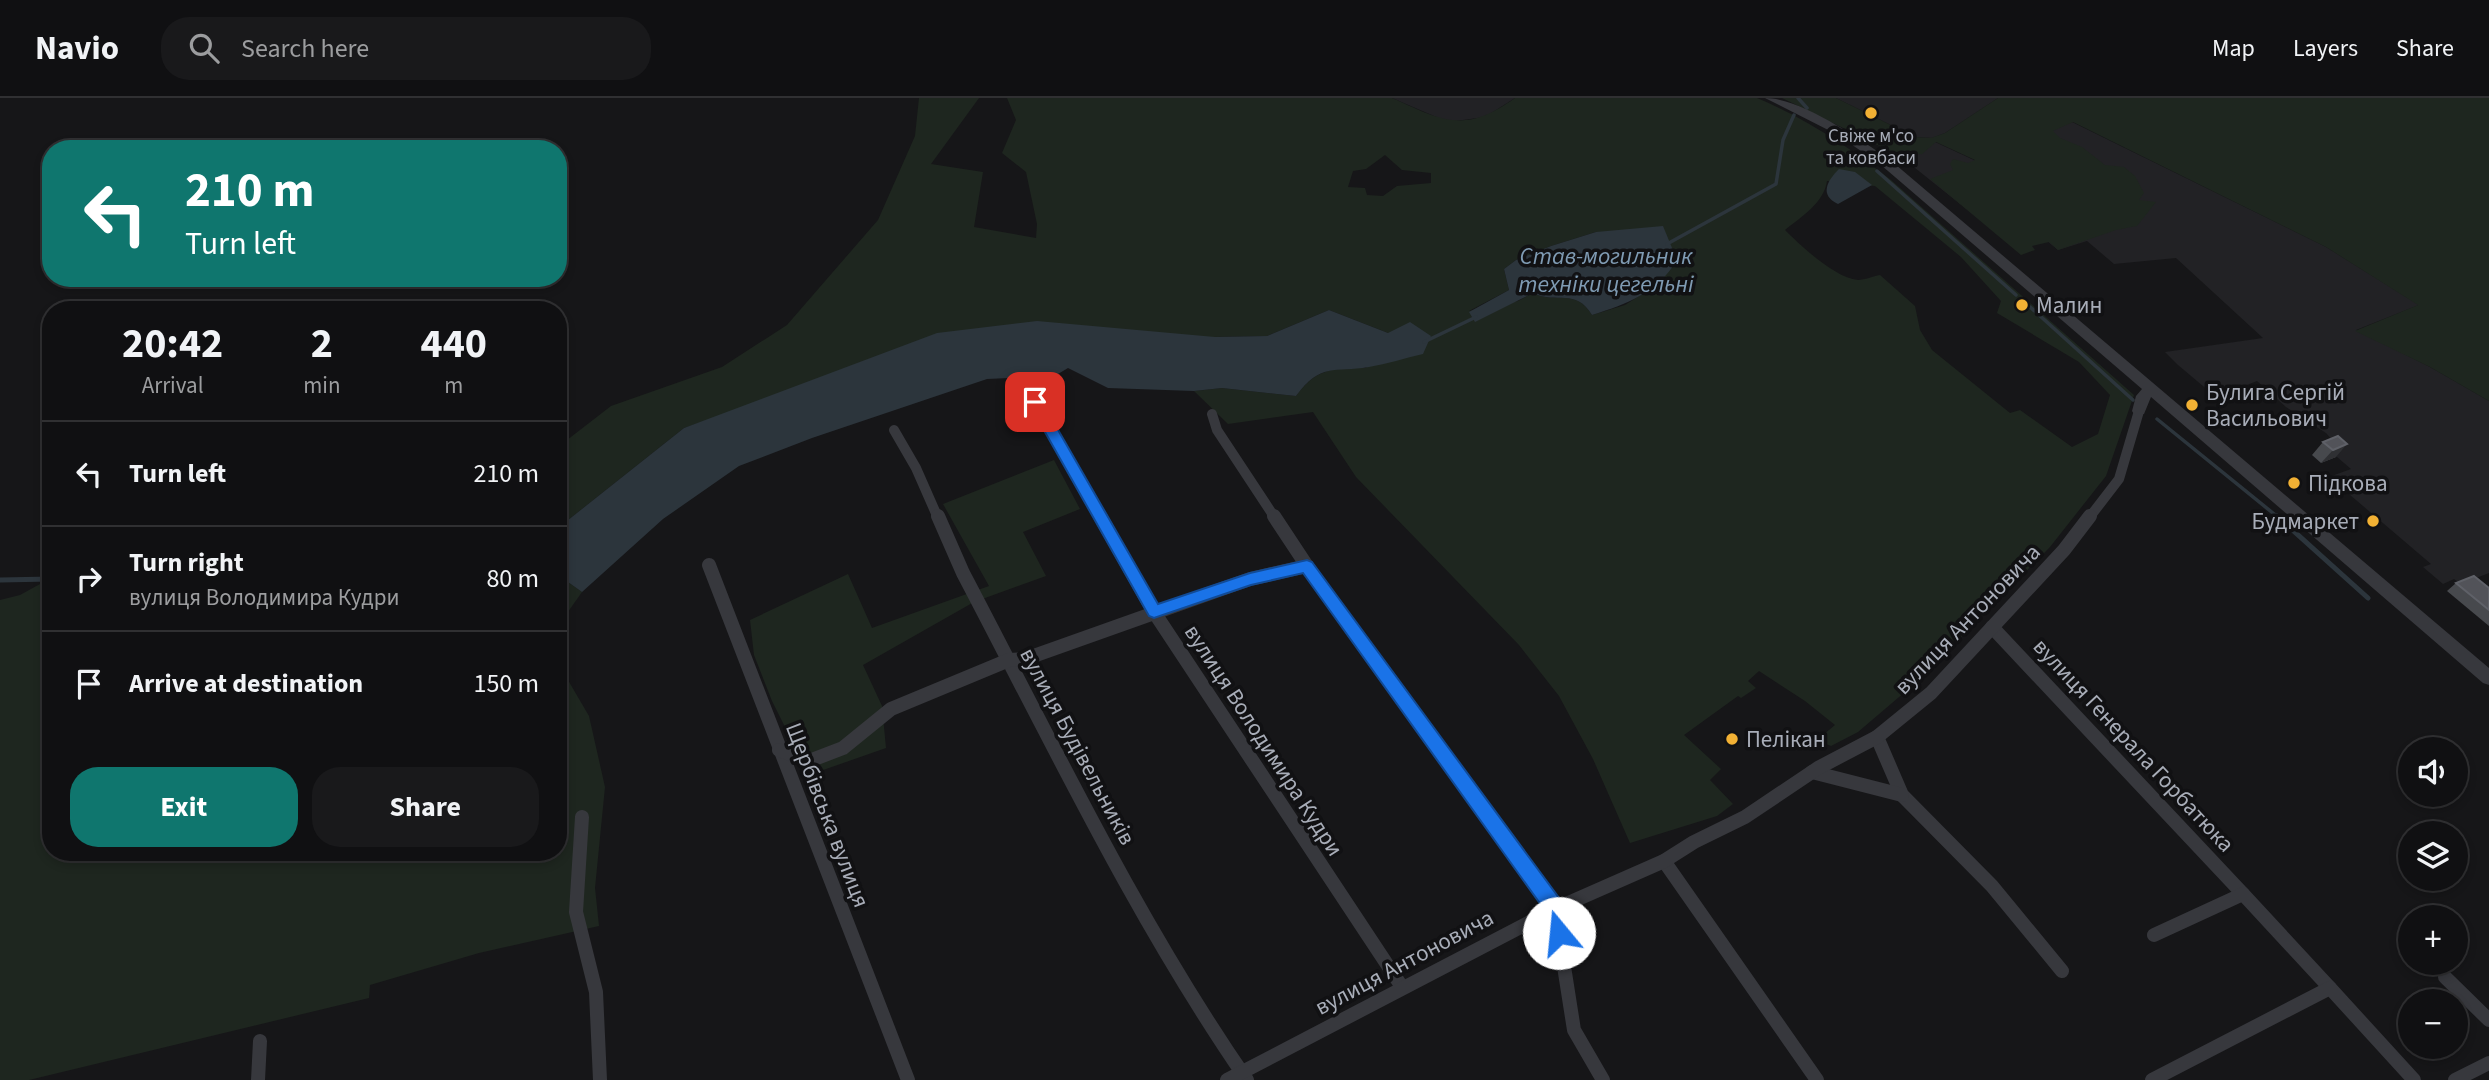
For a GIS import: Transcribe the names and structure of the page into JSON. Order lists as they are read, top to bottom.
{
  "streets": {
    "street": [
      "вулиця Антоновича",
      "вулиця Володимира Кудри",
      "вулиця Генерала Горбатюка",
      "вулиця Будівельників",
      "Щербівська вулиця"
    ]
  },
  "crossings": [
    ["вулиця Антоновича", "вулиця Володимира Кудри"],
    ["вулиця Антоновича", "вулиця Генерала Горбатюка"],
    ["вулиця Антоновича", "вулиця Будівельників"]
  ],
  "water": ["Став-могильник техніки цегельні"],
  "places": [
    "Свіже м'со та ковбаси",
    "Малин",
    "Булига Сергій Васильович",
    "Підкова",
    "Будмаркет",
    "Пелікан"
  ],
  "page": {
    "header": "Navio",
    "search": "Search here",
    "nav": ["Map", "Layers", "Share"],
    "turn": ["210 m", "Turn left"],
    "eta": [
      "20:42",
      "Arrival",
      "2",
      "min",
      "440",
      "m"
    ],
    "list": [
      {
        "name": "Turn left",
        "value": "210 m"
      },
      {
        "name": "Turn right",
        "note": "вулиця Володимира Кудри",
        "value": "80 m"
      },
      {
        "name": "Arrive at destination",
        "value": "150 m"
      }
    ],
    "map_buttons": ["+", "−"],
    "buttons": ["Exit", "Share"]
  }
}
